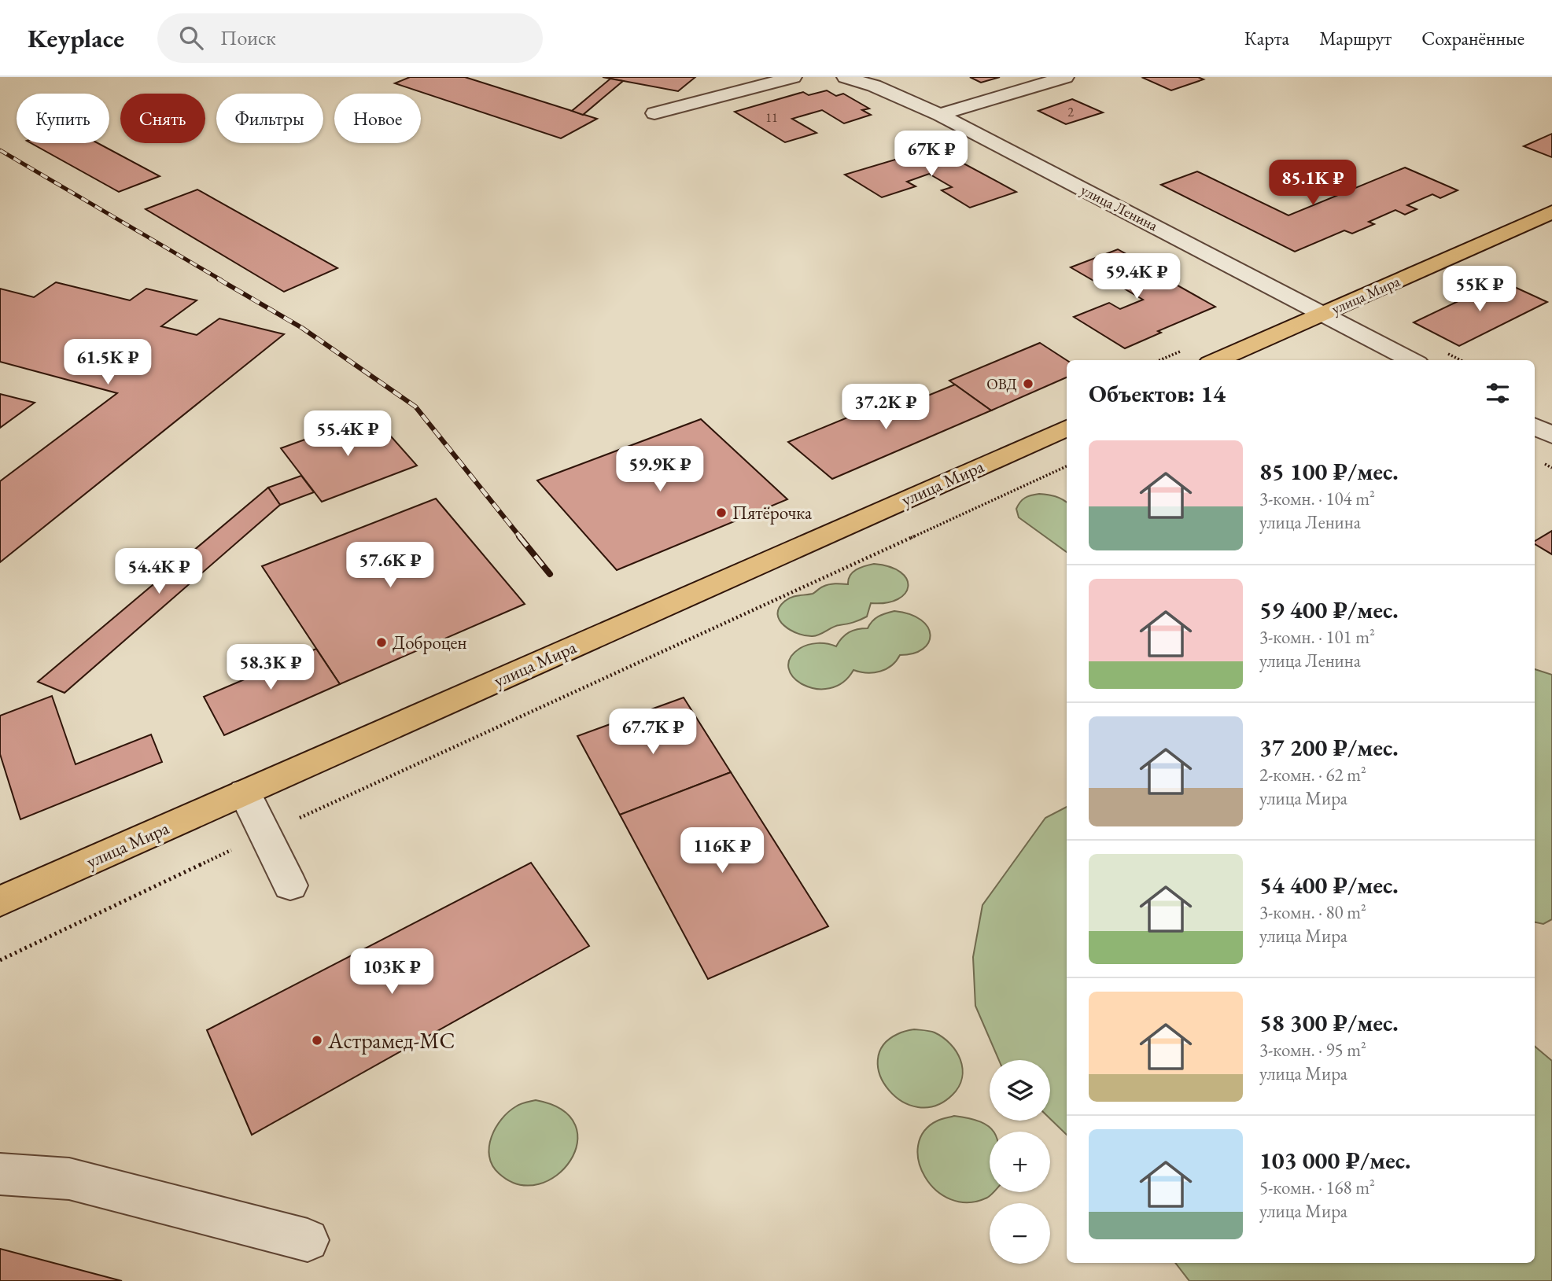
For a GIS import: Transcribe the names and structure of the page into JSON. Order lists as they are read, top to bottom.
{
  "streets": {
    "main road": ["улица Мира"],
    "street": ["улица Ленина"]
  },
  "crossings": [
    ["улица Ленина", "улица Мира"]
  ],
  "places": [
    "ОВД",
    "Пятёрочка",
    "Доброцен",
    "Астрамед-МС"
  ],
  "house_numbers": ["2", "11"],
  "page": {
    "header": "Keyplace",
    "search": "Поиск",
    "nav": ["Карта", "Маршрут", "Сохранённые"],
    "chip": [
      "Купить",
      "Снять",
      "Фильтры",
      "Новое"
    ],
    "price": [
      "67K ₽",
      "85.1K ₽",
      "59.4K ₽",
      "55K ₽",
      "61.5K ₽",
      "37.2K ₽",
      "55.4K ₽",
      "59.9K ₽",
      "57.6K ₽",
      "54.4K ₽",
      "58.3K ₽",
      "67.7K ₽",
      "116K ₽",
      "103K ₽"
    ],
    "heading": "Объектов: 14",
    "list": [
      {
        "name": "85 100 ₽/мес.",
        "note": "3-комн. · 104 m² · улица Ленина"
      },
      {
        "name": "59 400 ₽/мес.",
        "note": "3-комн. · 101 m² · улица Ленина"
      },
      {
        "name": "37 200 ₽/мес.",
        "note": "2-комн. · 62 m² · улица Мира"
      },
      {
        "name": "54 400 ₽/мес.",
        "note": "3-комн. · 80 m² · улица Мира"
      },
      {
        "name": "58 300 ₽/мес.",
        "note": "3-комн. · 95 m² · улица Мира"
      },
      {
        "name": "103 000 ₽/мес.",
        "note": "5-комн. · 168 m² · улица Мира"
      }
    ],
    "map_buttons": ["+", "−"]
  }
}
